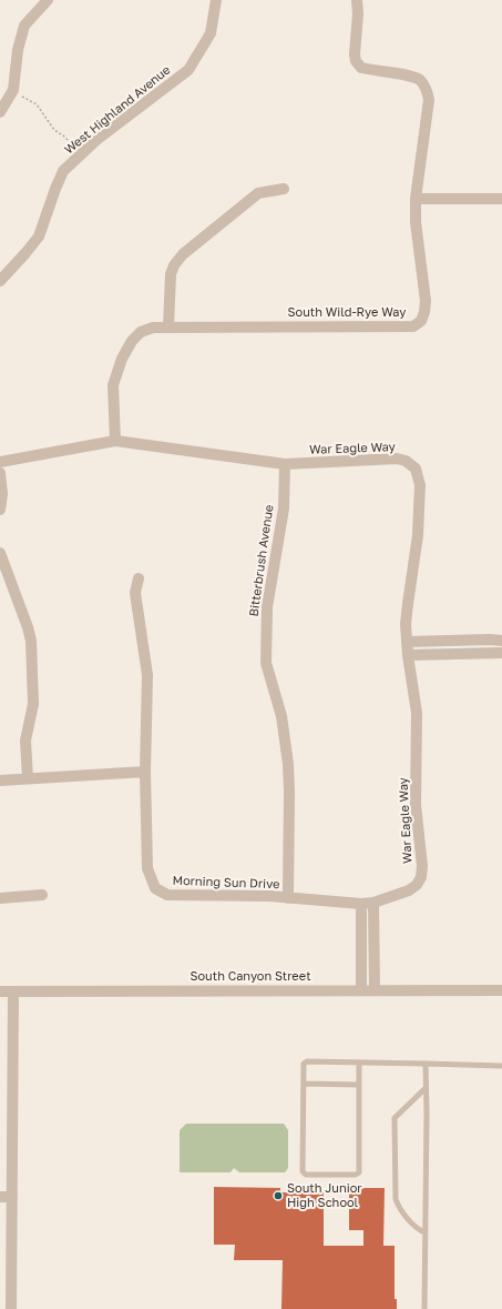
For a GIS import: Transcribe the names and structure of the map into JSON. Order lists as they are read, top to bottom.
{
  "streets": {
    "street": [
      "West Highland Avenue",
      "South Wild-Rye Way",
      "War Eagle Way",
      "Bitterbrush Avenue",
      "Morning Sun Drive",
      "South Canyon Street"
    ]
  },
  "crossings": [
    ["War Eagle Way", "Bitterbrush Avenue"],
    ["War Eagle Way", "Morning Sun Drive"],
    ["Bitterbrush Avenue", "Morning Sun Drive"]
  ],
  "places": ["South Junior High School"]
}
